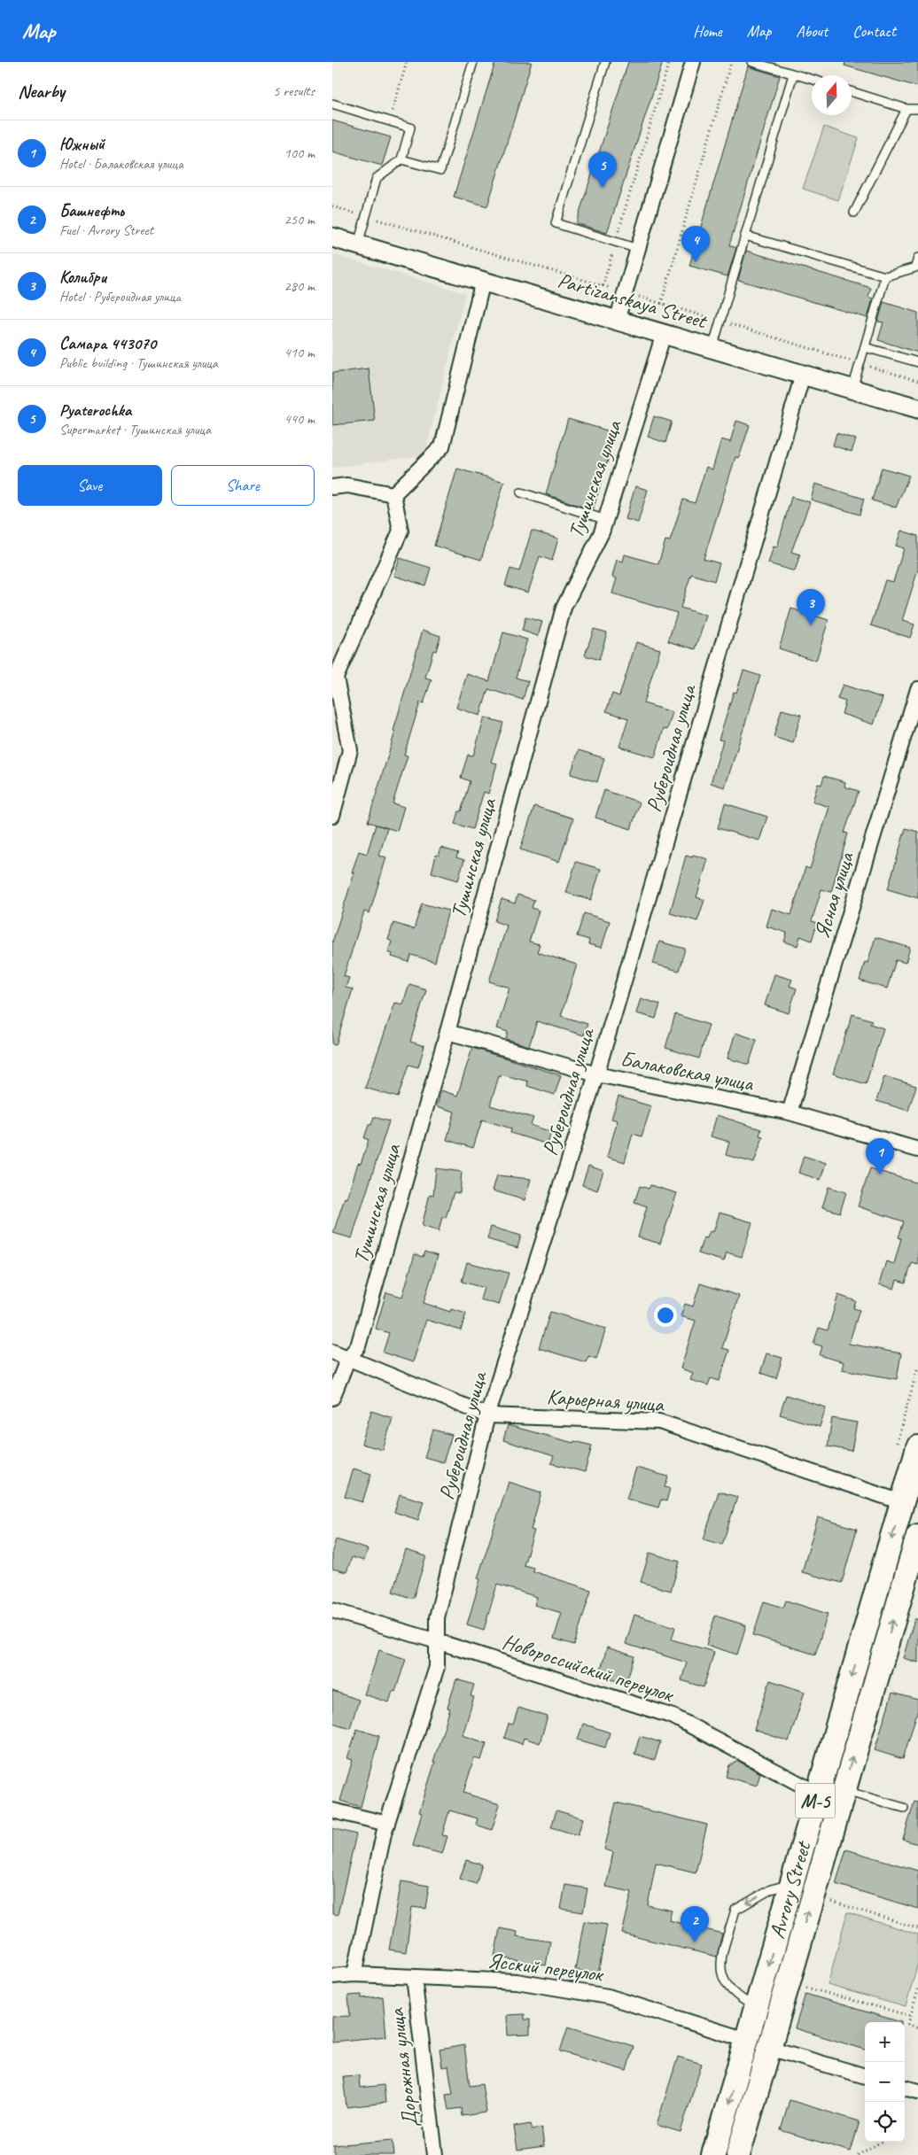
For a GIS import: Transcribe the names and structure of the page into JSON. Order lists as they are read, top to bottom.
{
  "streets": {
    "main road": ["М-5", "Avrory Street"],
    "street": [
      "Partizanskaya Street",
      "Тушинская улица",
      "Рубероидная улица",
      "Ясная улица",
      "Балаковская улица",
      "Карьерная улица",
      "Новороссийский переулок",
      "Ясский переулок",
      "Дорожная улица"
    ]
  },
  "crossings": [
    ["Partizanskaya Street", "Тушинская улица"],
    ["Partizanskaya Street", "Рубероидная улица"],
    ["Тушинская улица", "Балаковская улица"],
    ["Тушинская улица", "Карьерная улица"],
    ["Рубероидная улица", "Балаковская улица"],
    ["Рубероидная улица", "Карьерная улица"],
    ["Рубероидная улица", "Новороссийский переулок"],
    ["Рубероидная улица", "Ясский переулок"],
    ["Ясная улица", "Балаковская улица"],
    ["Карьерная улица", "Avrory Street"],
    ["Новороссийский переулок", "Avrory Street"],
    ["Avrory Street", "Ясский переулок"],
    ["Ясский переулок", "Дорожная улица"]
  ],
  "north": "top",
  "page": {
    "header": "Map",
    "nav": [
      "Home",
      "Map",
      "About",
      "Contact"
    ],
    "heading": ["Nearby", "5 results"],
    "list": [
      {
        "mark": "1",
        "name": "Южный",
        "note": "Hotel · Балаковская улица",
        "value": "100 m"
      },
      {
        "mark": "2",
        "name": "Башнефть",
        "note": "Fuel · Avrory Street",
        "value": "250 m"
      },
      {
        "mark": "3",
        "name": "Колибри",
        "note": "Hotel · Рубероидная улица",
        "value": "280 m"
      },
      {
        "mark": "4",
        "name": "Самара 443070",
        "note": "Public building · Тушинская улица",
        "value": "410 m"
      },
      {
        "mark": "5",
        "name": "Pyaterochka",
        "note": "Supermarket · Тушинская улица",
        "value": "440 m"
      }
    ],
    "pins": [
      "5",
      "4",
      "3",
      "1",
      "2"
    ],
    "buttons": ["Save", "Share"],
    "map_buttons": ["+", "−"]
  }
}
